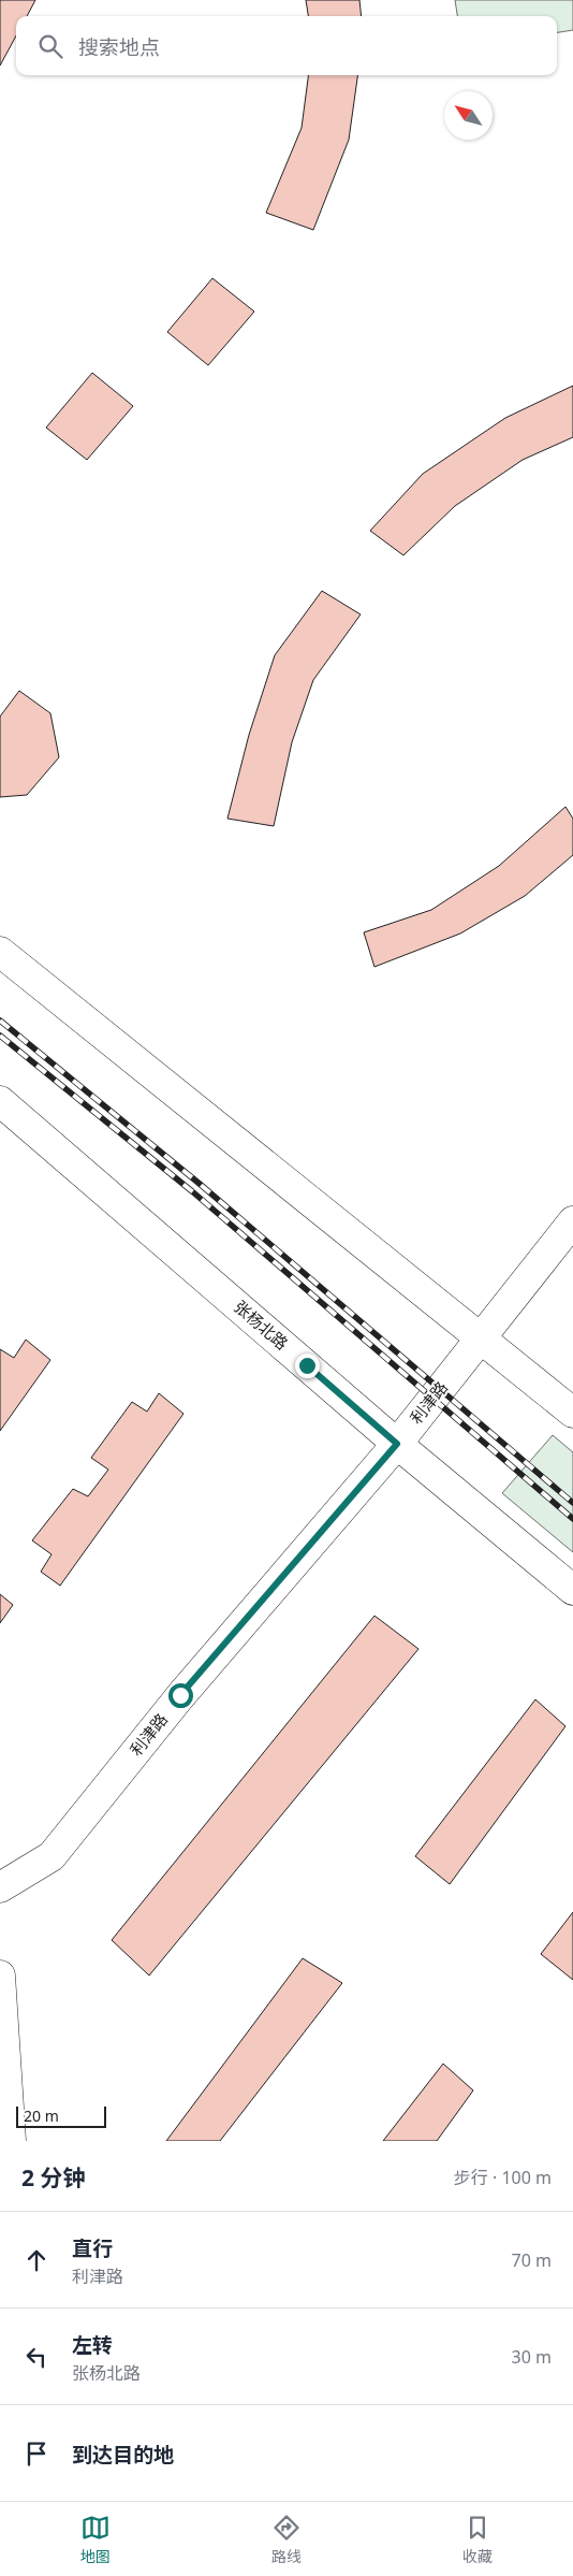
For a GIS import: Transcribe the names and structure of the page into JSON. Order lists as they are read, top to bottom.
{
  "streets": {
    "main road": ["张杨北路", "利津路"]
  },
  "crossings": [
    ["张杨北路", "利津路"]
  ],
  "scale_bar": "20 m",
  "north": "top left",
  "page": {
    "search": "搜索地点",
    "scale": "20 m",
    "heading": ["2 分钟", "步行 · 100 m"],
    "list": [
      ["直行", "利津路", "70 m"],
      ["左转", "张杨北路", "30 m"],
      "到达目的地"
    ],
    "nav": ["地图", "路线", "收藏"]
  }
}
